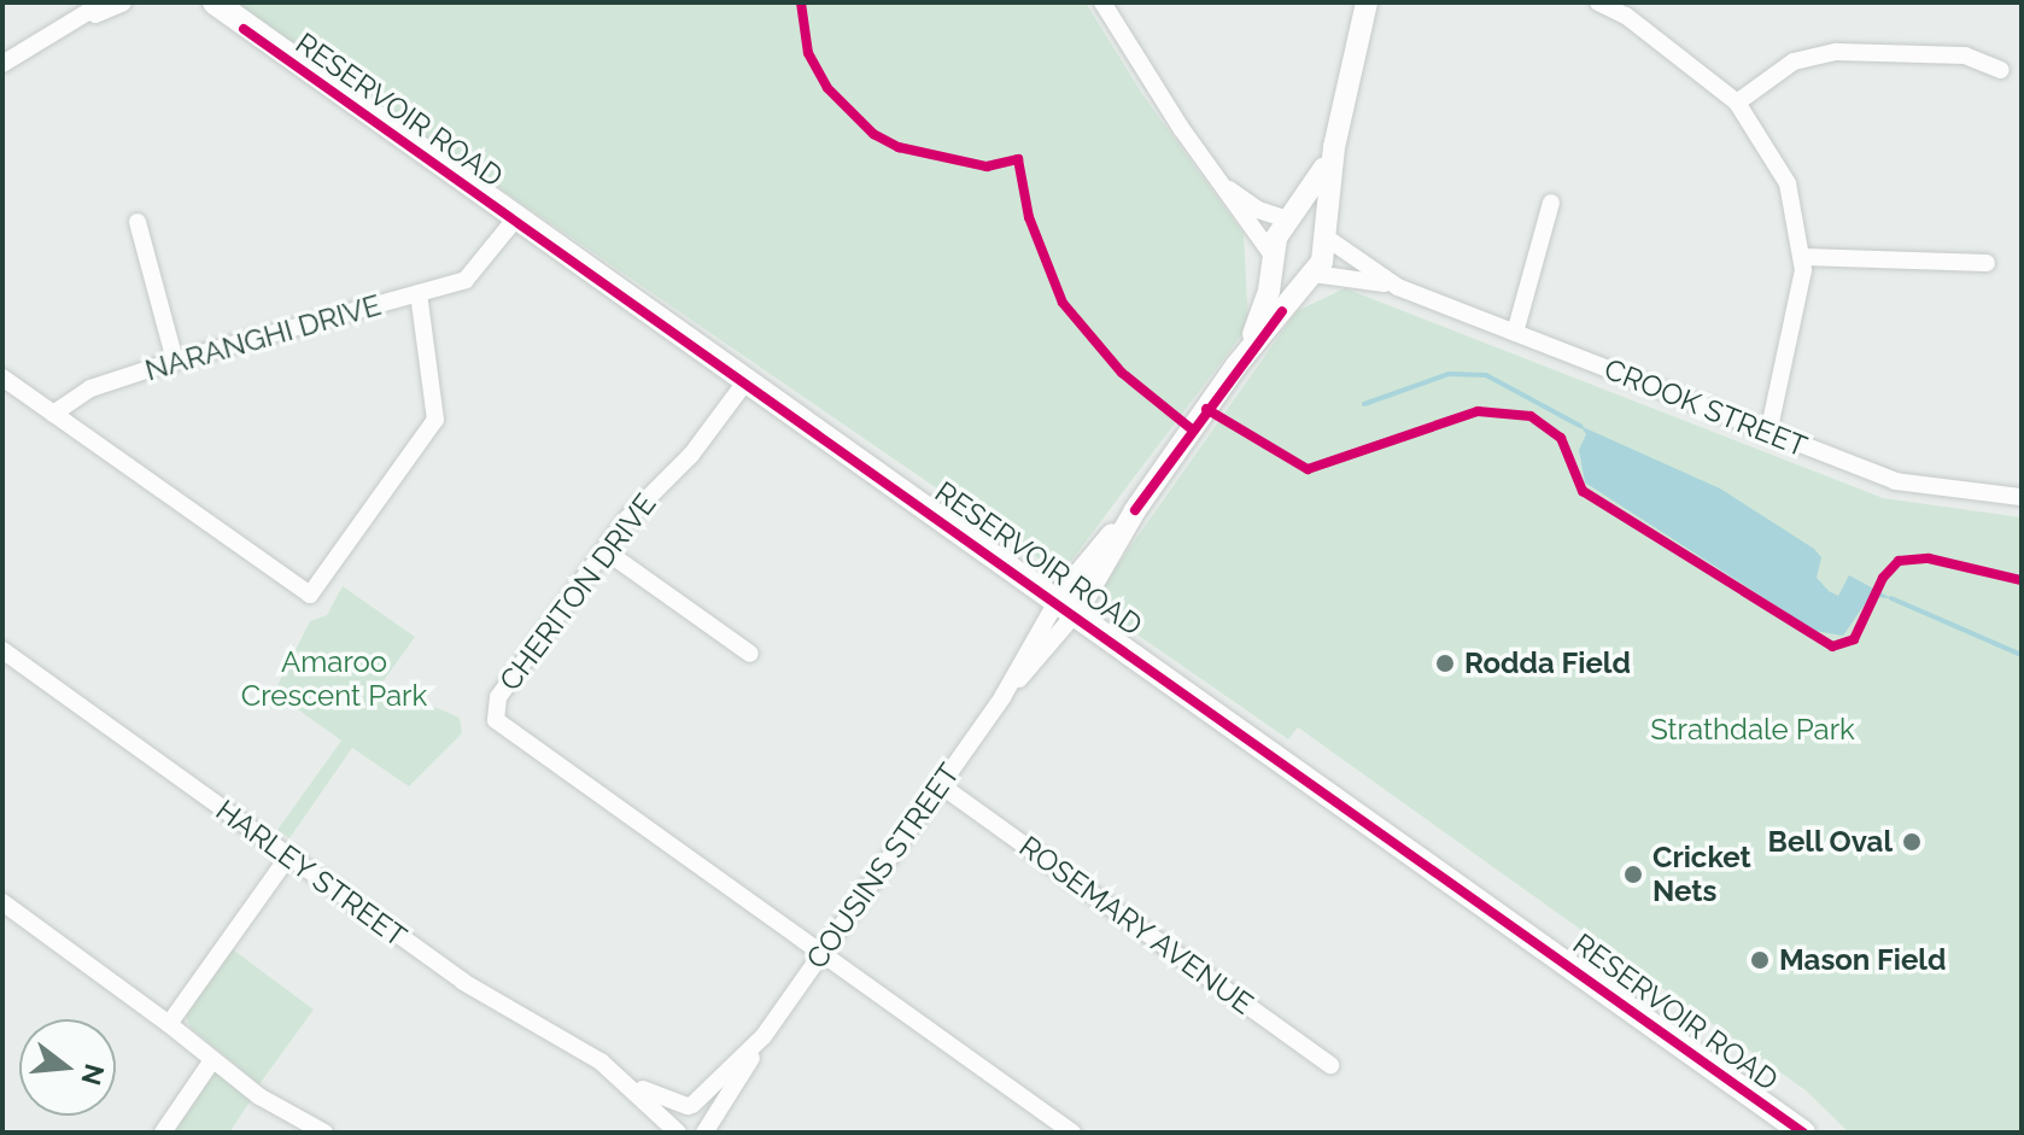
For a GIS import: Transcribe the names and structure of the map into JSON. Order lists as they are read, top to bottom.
{
  "streets": {
    "main road": ["RESERVOIR ROAD"],
    "street": [
      "NARANGHI DRIVE",
      "CROOK STREET",
      "CHERITON DRIVE",
      "COUSINS STREET",
      "HARLEY STREET",
      "ROSEMARY AVENUE"
    ]
  },
  "crossings": [
    ["RESERVOIR ROAD", "NARANGHI DRIVE"],
    ["RESERVOIR ROAD", "CHERITON DRIVE"],
    ["RESERVOIR ROAD", "COUSINS STREET"],
    ["CROOK STREET", "COUSINS STREET"],
    ["CHERITON DRIVE", "COUSINS STREET"],
    ["COUSINS STREET", "HARLEY STREET"],
    ["COUSINS STREET", "ROSEMARY AVENUE"]
  ],
  "parks": ["Amaroo Crescent Park", "Strathdale Park"],
  "places": [
    "Rodda Field",
    "Bell Oval",
    "Cricket Nets",
    "Mason Field"
  ],
  "north": "right"
}
